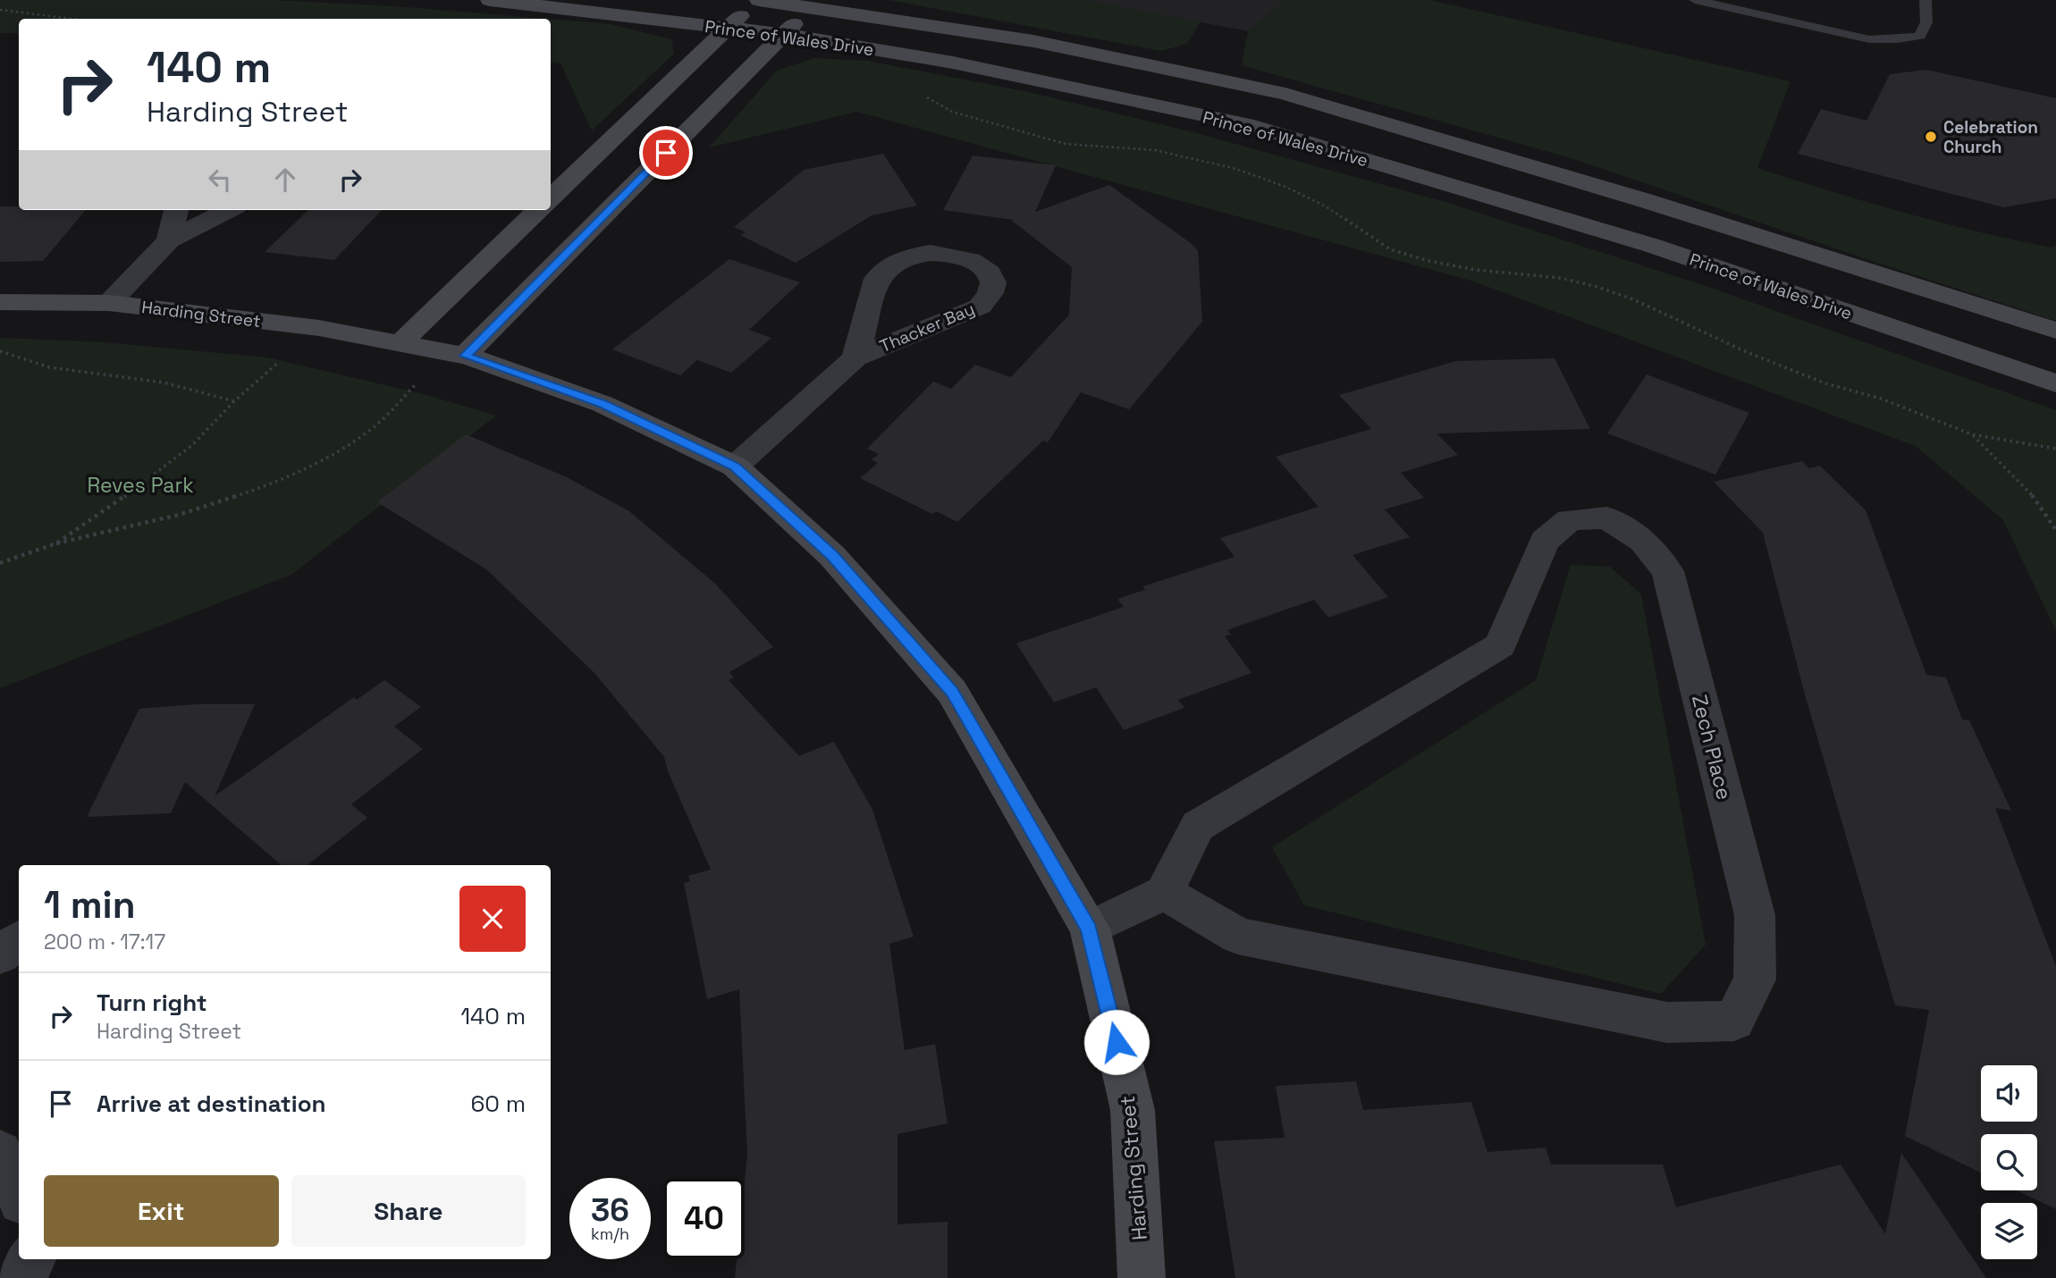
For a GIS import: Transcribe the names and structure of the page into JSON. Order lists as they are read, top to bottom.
{
  "streets": {
    "main road": ["Prince of Wales Drive", "Harding Street"],
    "street": ["Thacker Bay", "Zech Place"]
  },
  "crossings": [
    ["Harding Street", "Thacker Bay"]
  ],
  "parks": ["Reves Park"],
  "places": ["Celebration Church"],
  "page": {
    "turn": ["140 m", "Harding Street"],
    "heading": ["1 min", "200 m · 17:17"],
    "list": [
      {
        "name": "Turn right",
        "note": "Harding Street",
        "value": "140 m"
      },
      {
        "name": "Arrive at destination",
        "value": "60 m"
      }
    ],
    "buttons": ["Exit", "Share"],
    "speed": "36 km/h",
    "limit": "40"
  }
}
